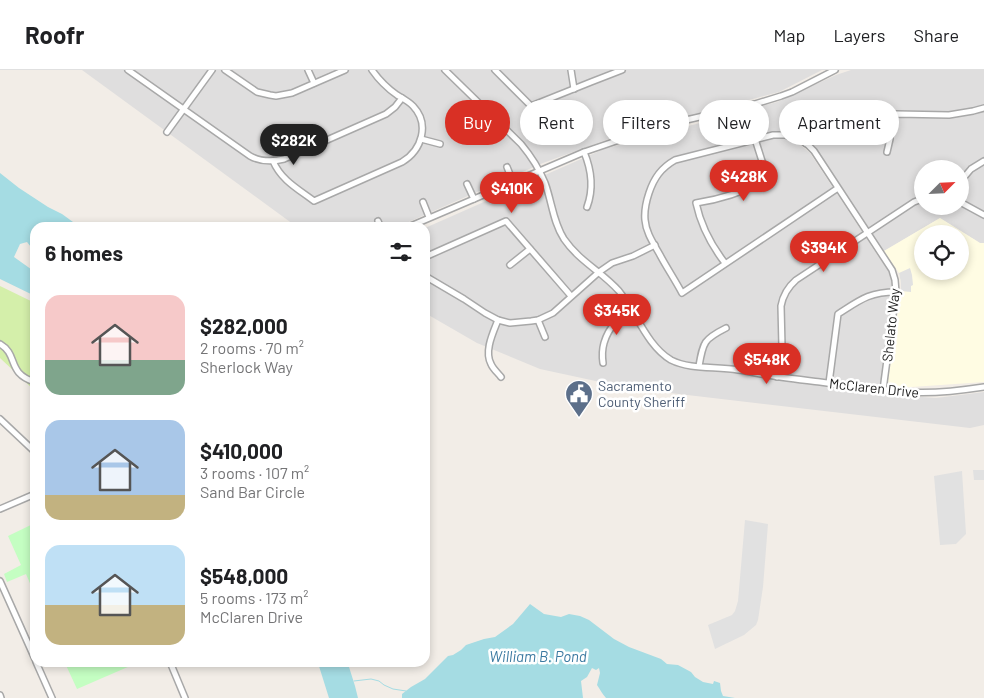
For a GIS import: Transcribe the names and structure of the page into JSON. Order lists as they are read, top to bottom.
{
  "streets": {
    "street": ["Shelato Way", "McClaren Drive"]
  },
  "crossings": [
    ["Shelato Way", "McClaren Drive"]
  ],
  "water": ["William B. Pond"],
  "places": {
    "public building": ["Sacramento County Sheriff"]
  },
  "north": "top right",
  "page": {
    "header": "Roofr",
    "nav": ["Map", "Layers", "Share"],
    "chip": [
      "Buy",
      "Rent",
      "Filters",
      "New",
      "Apartment"
    ],
    "price": [
      "$282K",
      "$428K",
      "$410K",
      "$394K",
      "$345K",
      "$548K"
    ],
    "heading": "6 homes",
    "list": [
      {
        "name": "$282,000",
        "note": "2 rooms · 70 m² · Sherlock Way"
      },
      {
        "name": "$410,000",
        "note": "3 rooms · 107 m² · Sand Bar Circle"
      },
      {
        "name": "$548,000",
        "note": "5 rooms · 173 m² · McClaren Drive"
      }
    ]
  }
}
